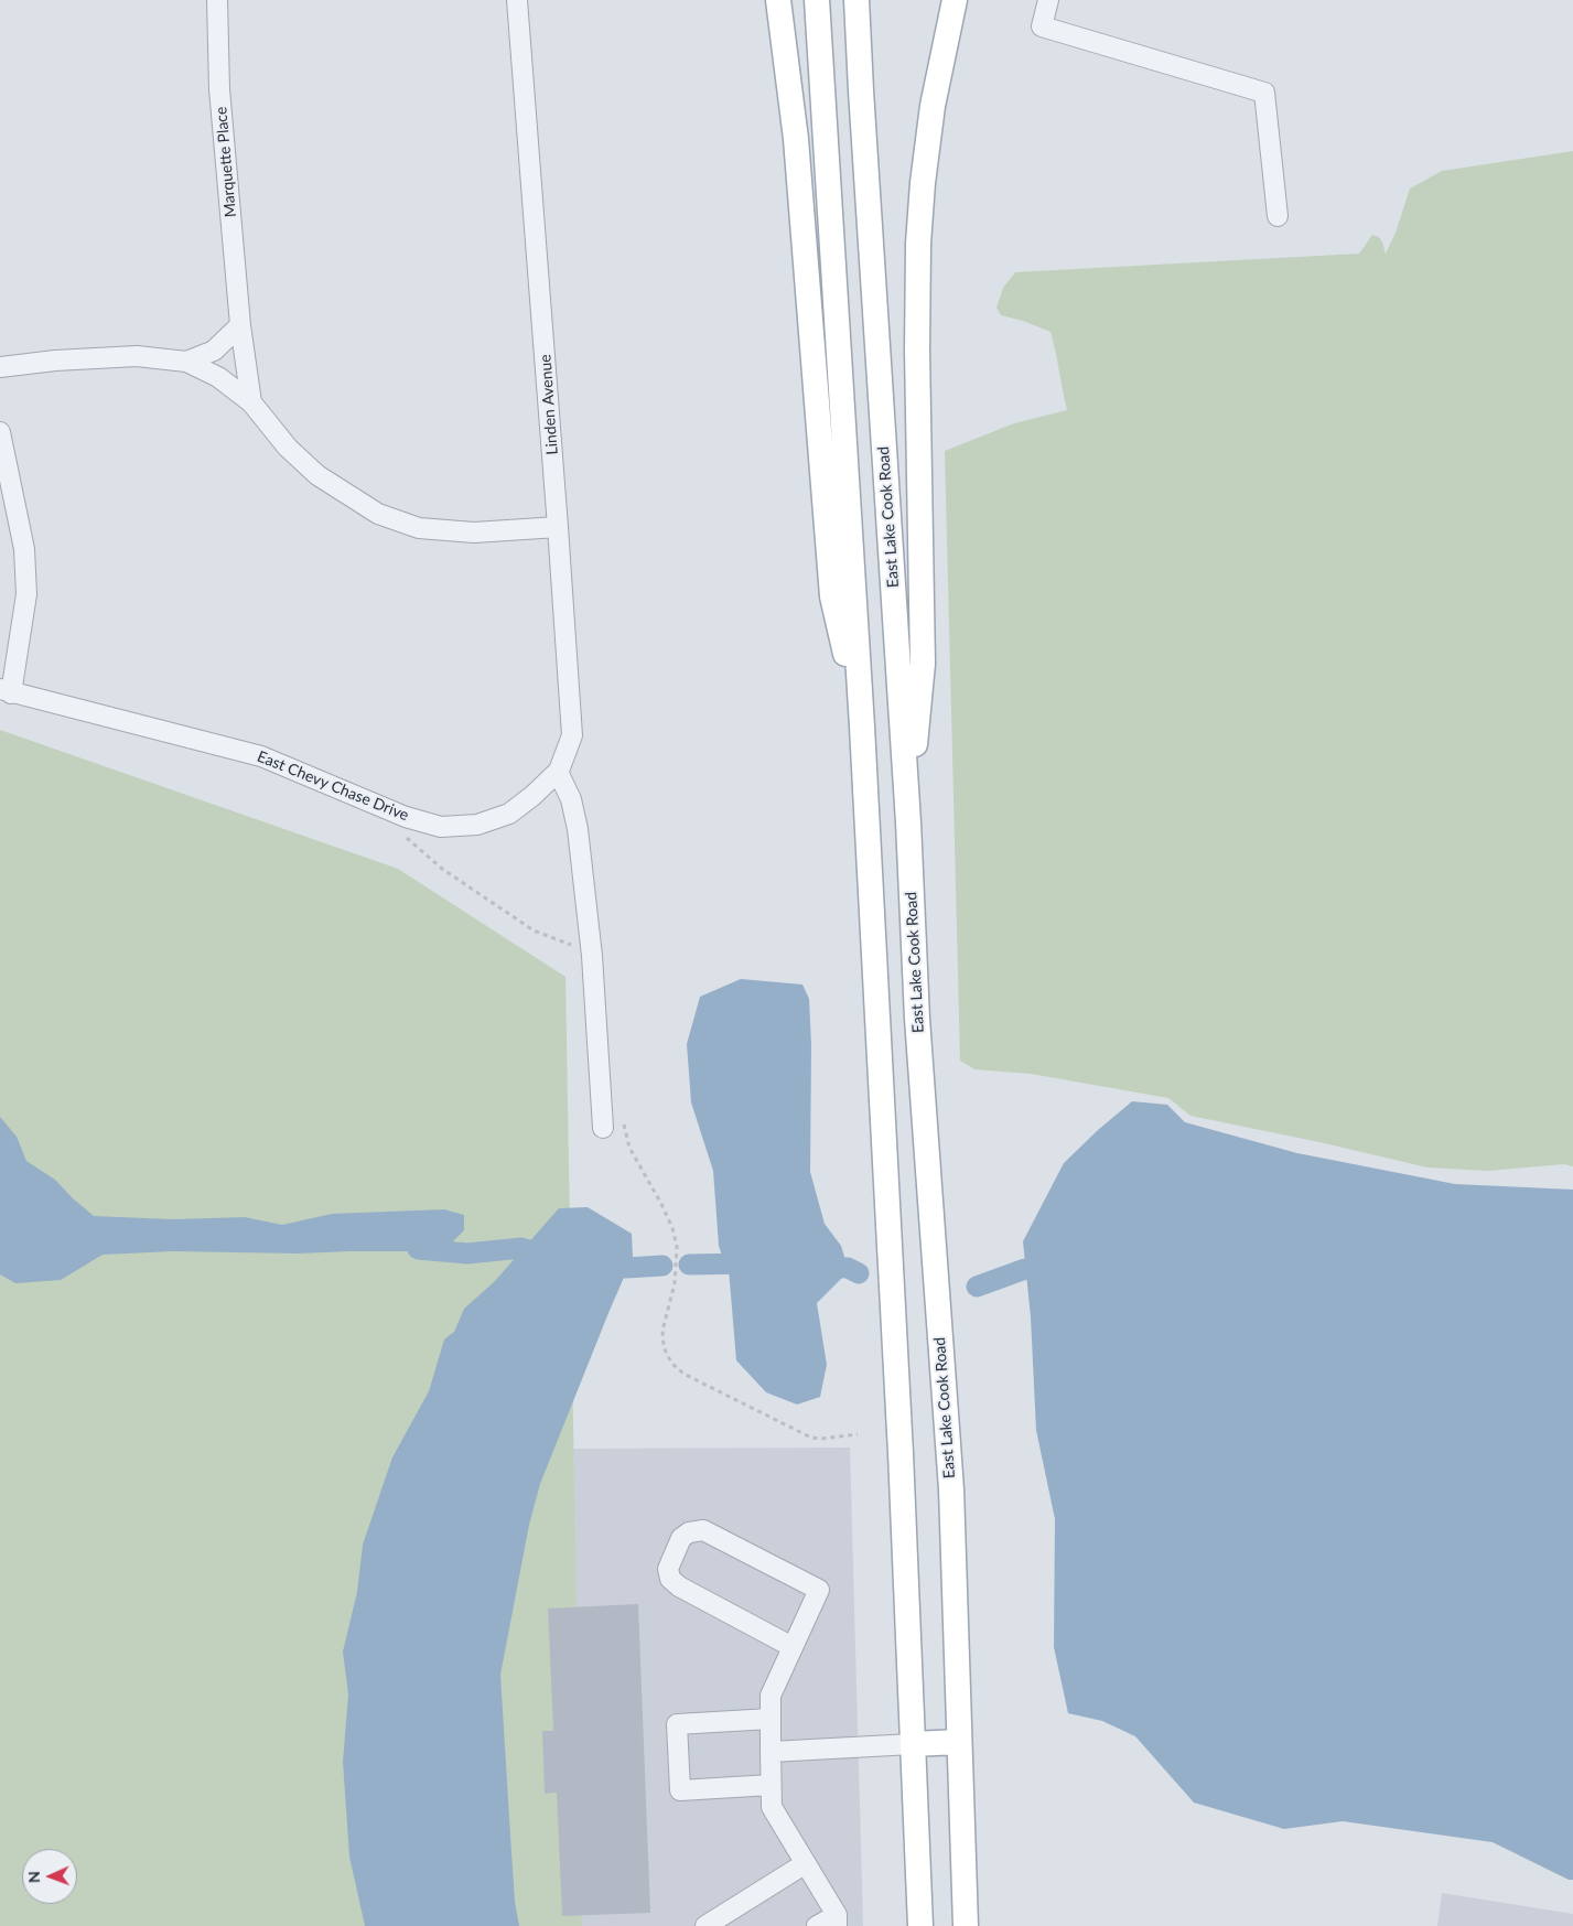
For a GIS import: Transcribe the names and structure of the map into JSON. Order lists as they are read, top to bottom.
{
  "streets": {
    "main road": ["East Lake Cook Road"],
    "street": ["Marquette Place", "Linden Avenue", "East Chevy Chase Drive"]
  },
  "crossings": [
    ["Linden Avenue", "East Chevy Chase Drive"]
  ],
  "north": "left"
}
